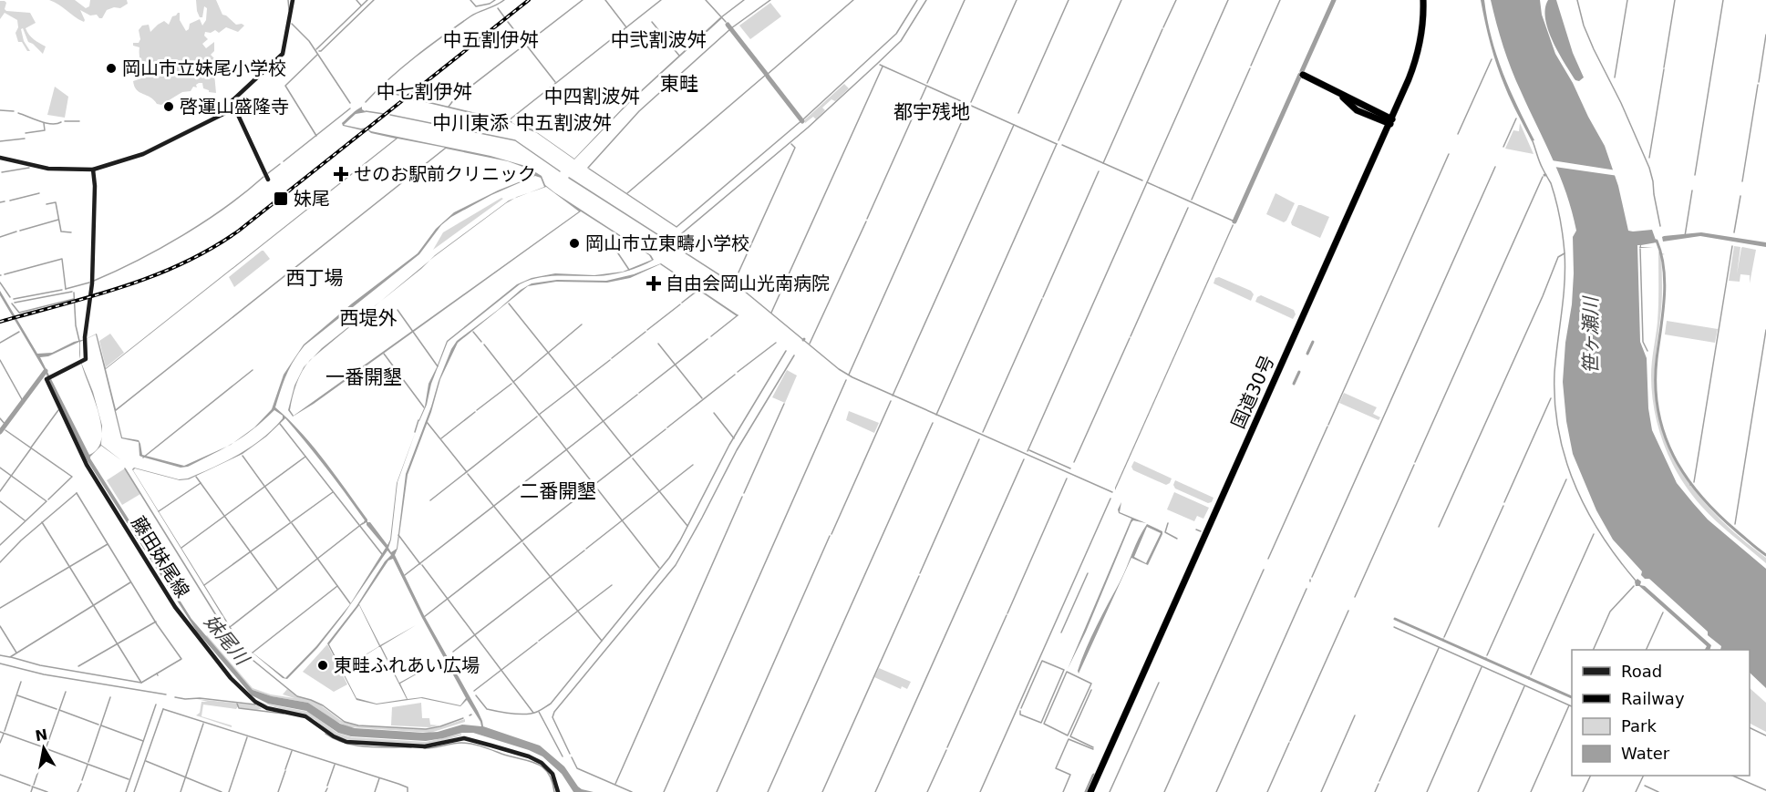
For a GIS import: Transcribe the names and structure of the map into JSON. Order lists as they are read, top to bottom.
{
  "streets": {
    "highway": ["国道30号"],
    "main road": ["藤田妹尾線"]
  },
  "districts": [
    "中五割伊舛",
    "中弐割波舛",
    "東畦",
    "中七割伊舛",
    "中四割波舛",
    "都宇残地",
    "中川東添",
    "中五割波舛",
    "西丁場",
    "西堤外",
    "一番開墾",
    "二番開墾"
  ],
  "water": ["笹ヶ瀬川", "妹尾川"],
  "places": {
    "other": [
      "岡山市立妹尾小学校",
      "啓運山盛隆寺",
      "岡山市立東疇小学校",
      "東畦ふれあい広場"
    ],
    "health": ["せのお駅前クリニック", "自由会岡山光南病院"],
    "transit": ["妹尾"]
  },
  "legend": [
    "Road",
    "Railway",
    "Park",
    "Water"
  ],
  "north": "top"
}
